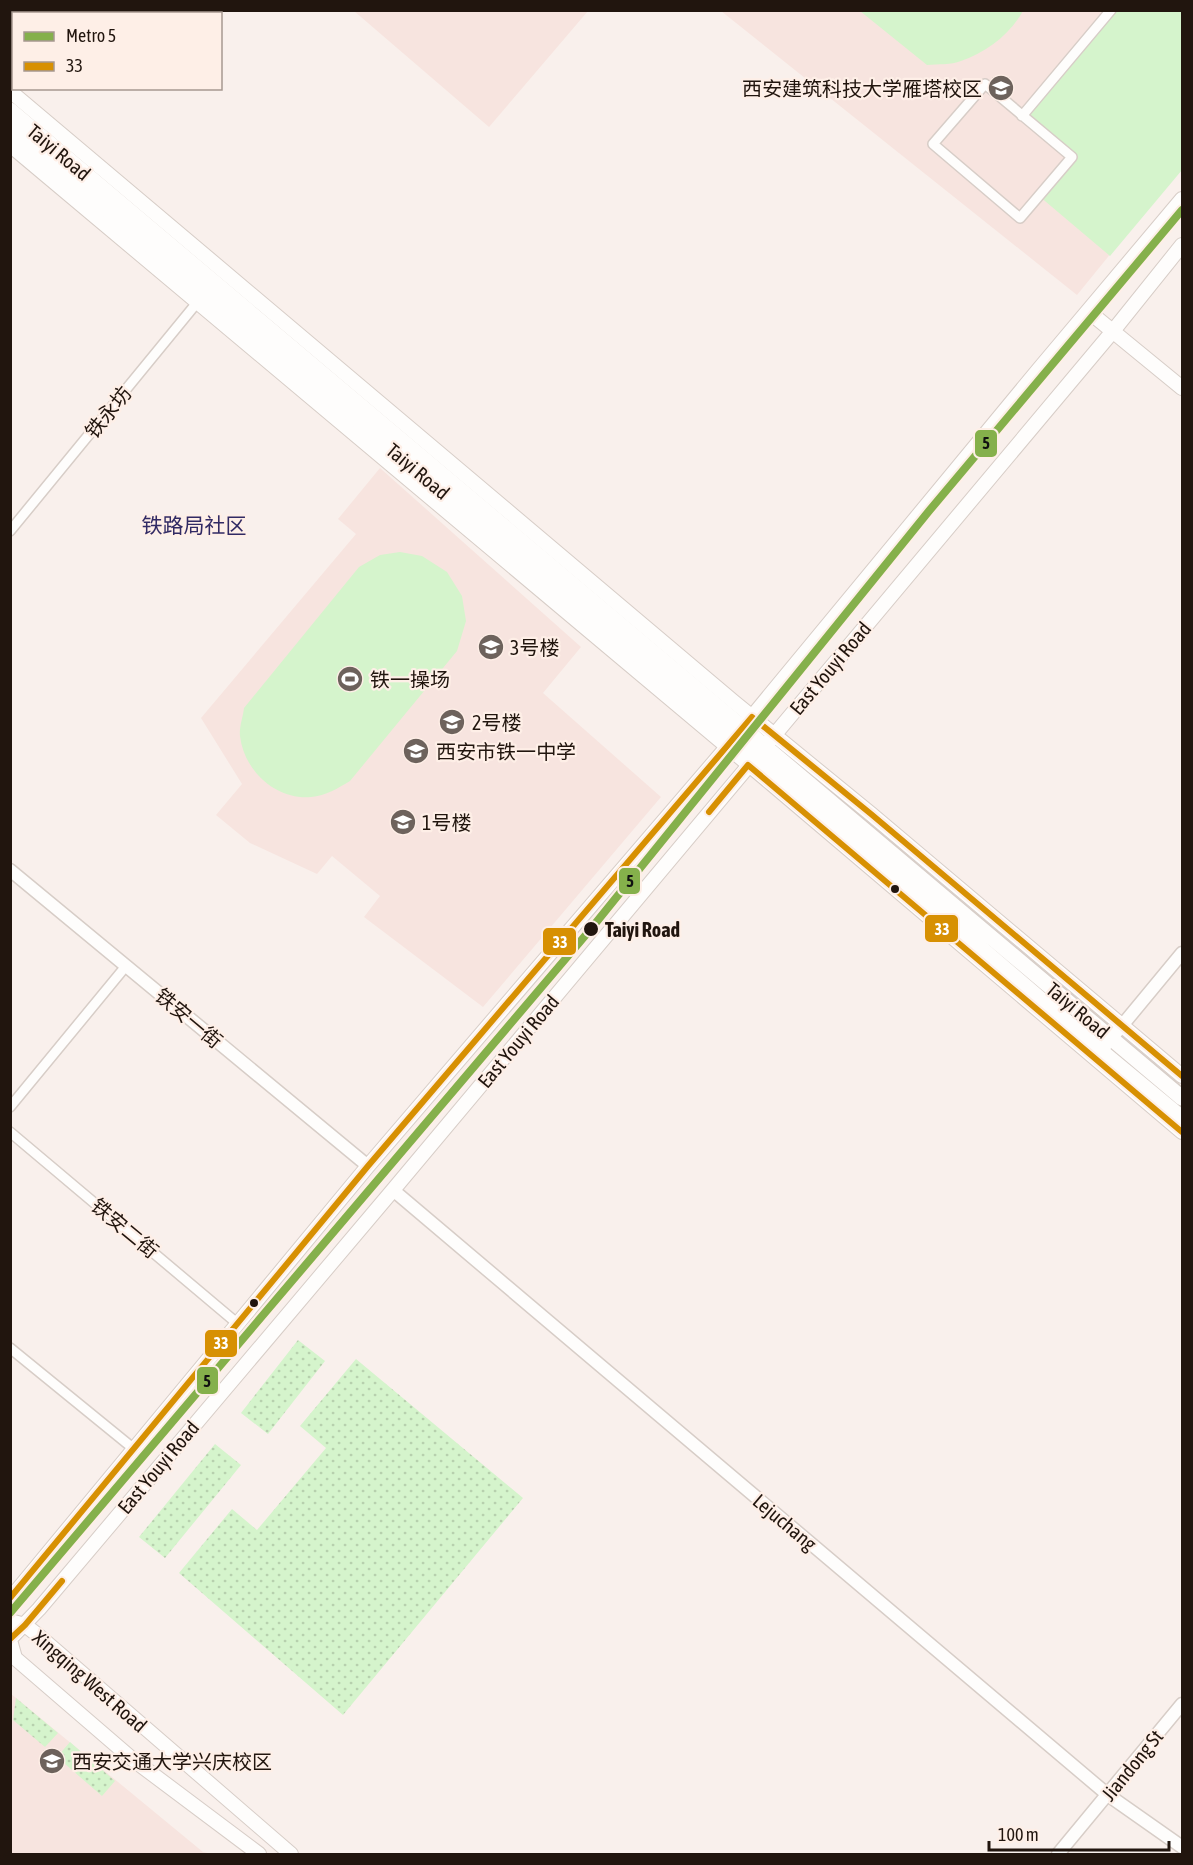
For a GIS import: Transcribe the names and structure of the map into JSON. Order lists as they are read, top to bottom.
{
  "streets": {
    "main road": ["Taiyi Road", "East Youyi Road", "Xingqing West Road"],
    "street": [
      "铁永坊",
      "铁安一街",
      "铁安二街",
      "Lejuchang",
      "Jiandong St"
    ]
  },
  "crossings": [
    ["Taiyi Road", "铁永坊"],
    ["Taiyi Road", "East Youyi Road"],
    ["East Youyi Road", "铁安一街"],
    ["East Youyi Road", "铁安二街"],
    ["East Youyi Road", "Lejuchang"],
    ["East Youyi Road", "Xingqing West Road"],
    ["Lejuchang", "Jiandong St"]
  ],
  "districts": ["铁路局社区"],
  "places": {
    "school or university": [
      "西安建筑科技大学雁塔校区",
      "3号楼",
      "2号楼",
      "西安市铁一中学",
      "1号楼",
      "西安交通大学兴庆校区"
    ],
    "sports": ["铁一操场"],
    "other": ["Taiyi Road"]
  },
  "lines": ["metro line 5", "transit line 33"],
  "legend": ["Metro 5", "33"],
  "scale_bar": "100 m"
}
